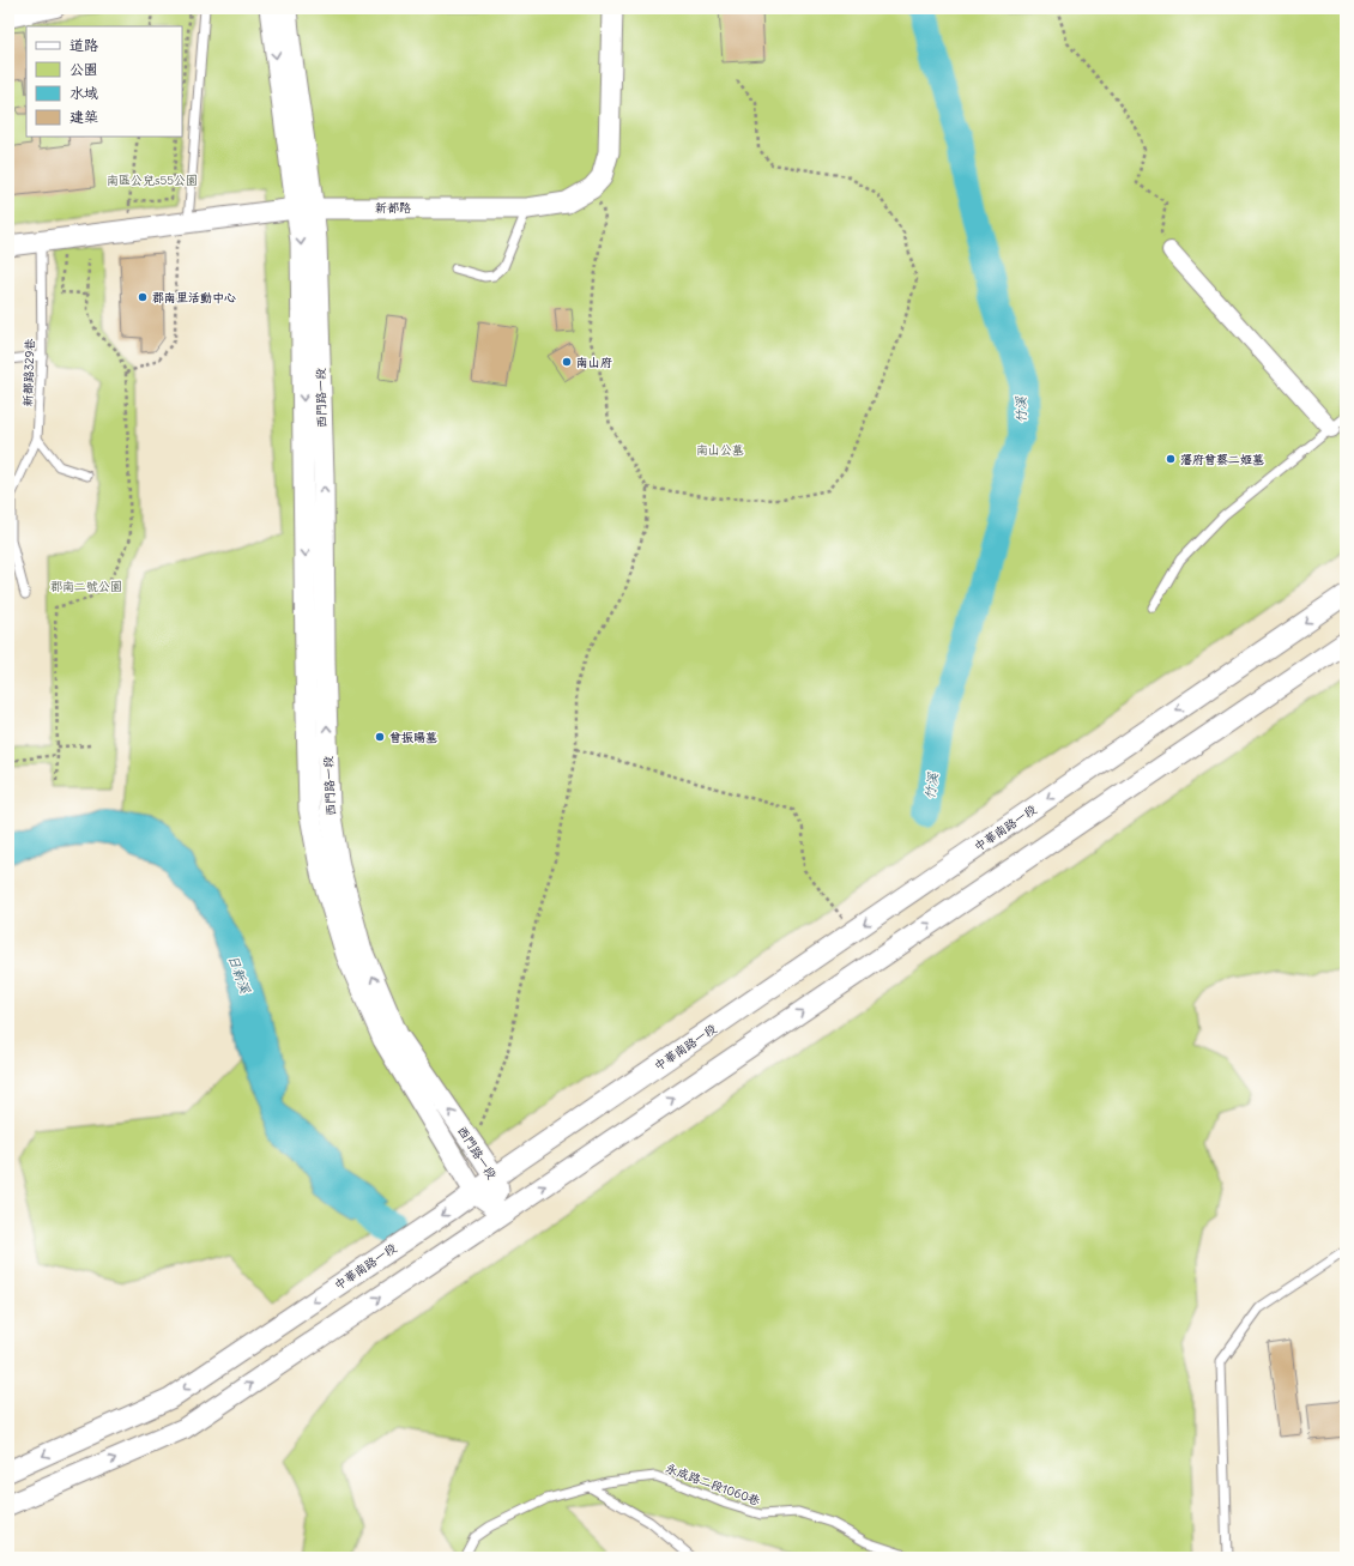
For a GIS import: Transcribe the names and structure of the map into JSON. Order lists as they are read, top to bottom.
{
  "streets": {
    "street": ["新都路", "西門路一段", "中華南路一段"],
    "lane": ["新都路329巷", "永成路二段1060巷"]
  },
  "crossings": [
    ["新都路", "新都路329巷"],
    ["新都路", "西門路一段"],
    ["西門路一段", "中華南路一段"]
  ],
  "water": ["竹溪", "日新溪"],
  "parks": ["南區公兒s55公園", "南山公墓", "郡南二號公園"],
  "places": [
    "郡南里活動中心",
    "南山府",
    "藩府曾蔡二姬墓",
    "曾振暘墓"
  ],
  "legend": [
    "道路",
    "公園",
    "水域",
    "建築"
  ]
}
